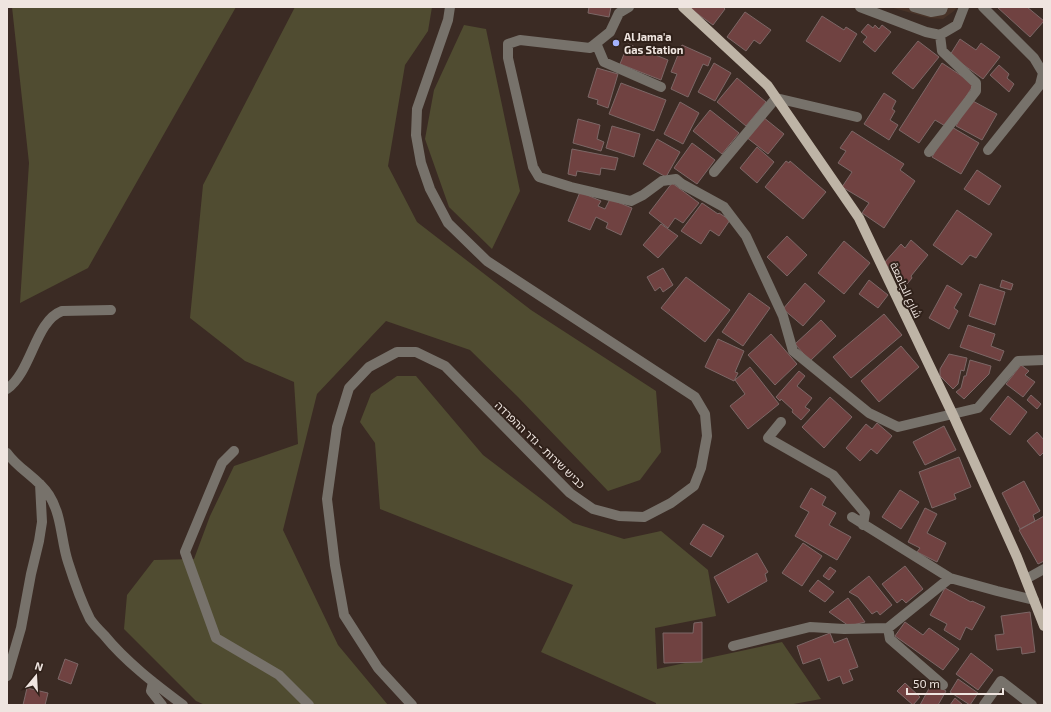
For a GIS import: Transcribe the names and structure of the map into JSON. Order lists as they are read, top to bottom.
{
  "streets": {
    "main road": ["شارع الجامعة"],
    "street": ["כביש שירות - גדר ההפרדה"]
  },
  "places": ["Al Jama'a Gas Station"],
  "scale_bar": "50 m",
  "north": "top"
}
